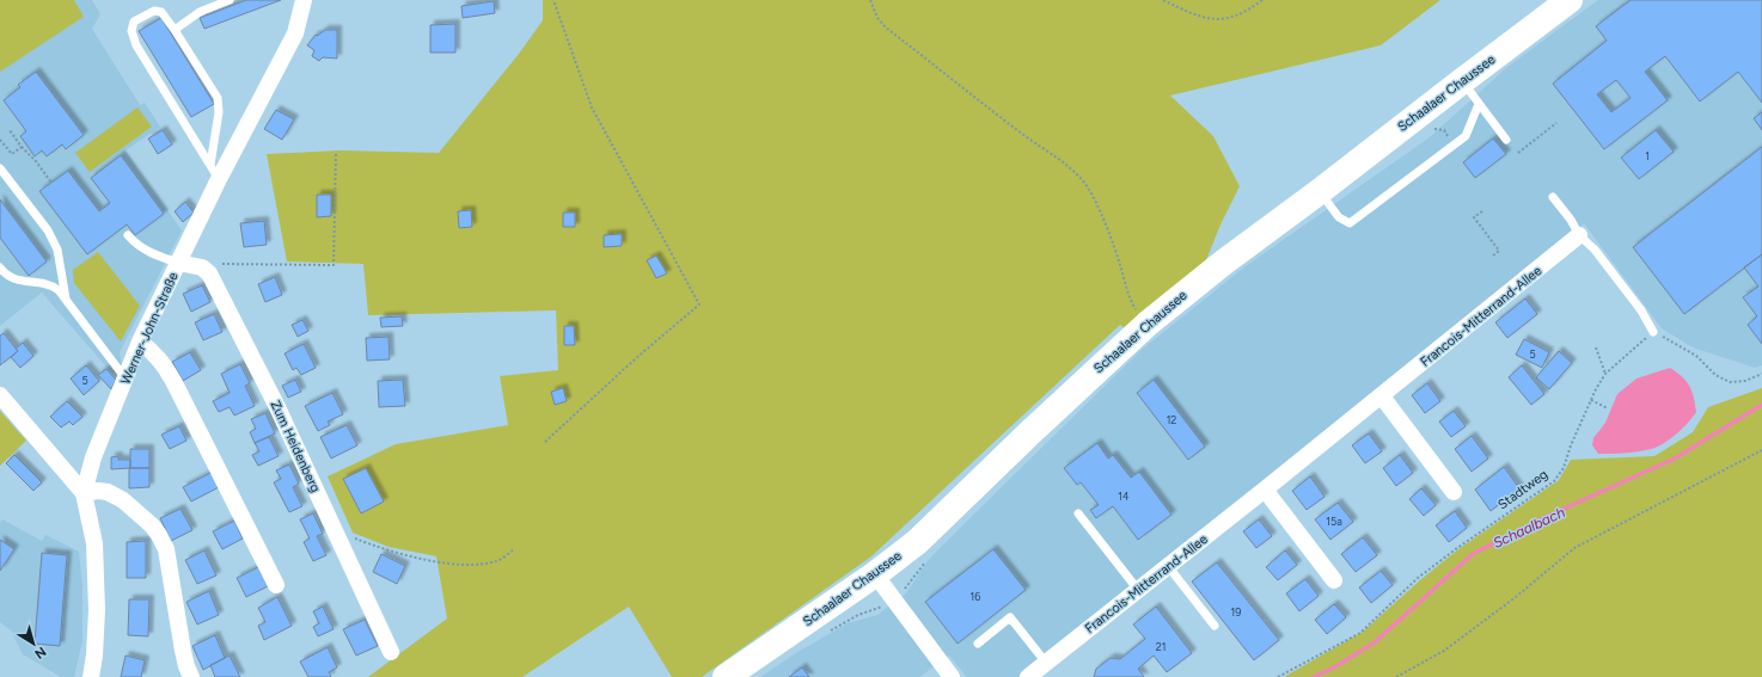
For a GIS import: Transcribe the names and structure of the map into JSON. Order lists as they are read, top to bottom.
{
  "streets": {
    "main road": ["Schaalaer Chaussee"],
    "street": ["Francois-Mitterrand-Allee", "Werner-John-Straße", "Zum Heidenberg"],
    "path": ["Stadtweg"]
  },
  "water": ["Schaalbach"],
  "house_numbers": [
    "1",
    "5",
    "5",
    "12",
    "14",
    "15a",
    "16",
    "19",
    "21"
  ],
  "north": "bottom right"
}
